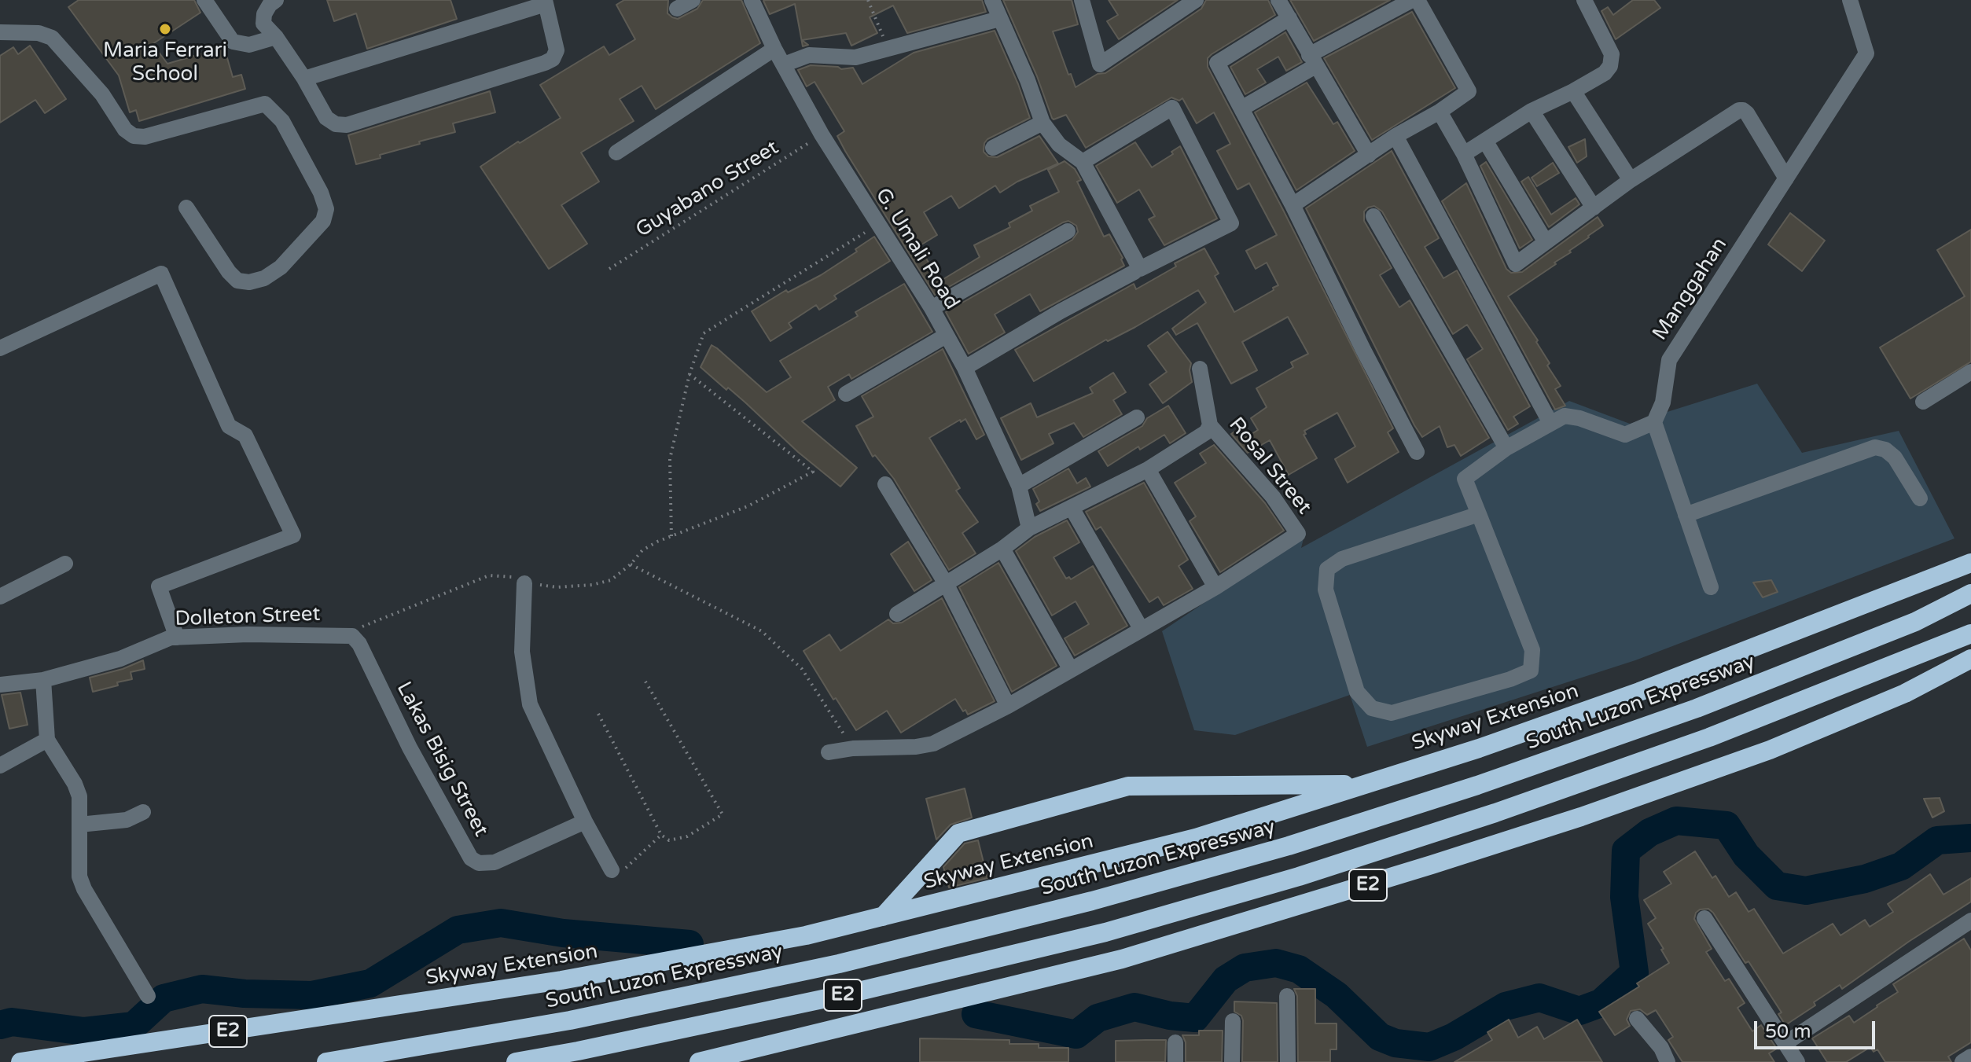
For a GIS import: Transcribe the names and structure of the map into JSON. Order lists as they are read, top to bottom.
{
  "streets": {
    "highway": ["South Luzon Expressway", "Skyway Extension", "E2"],
    "street": [
      "G. Umali Road",
      "Manggahan",
      "Rosal Street",
      "Dolleton Street",
      "Lakas Bisig Street"
    ],
    "path": ["Guyabano Street"]
  },
  "crossings": [
    ["Guyabano Street", "G. Umali Road"],
    ["Dolleton Street", "Lakas Bisig Street"]
  ],
  "places": ["Maria Ferrari School"],
  "scale_bar": "50 m"
}
